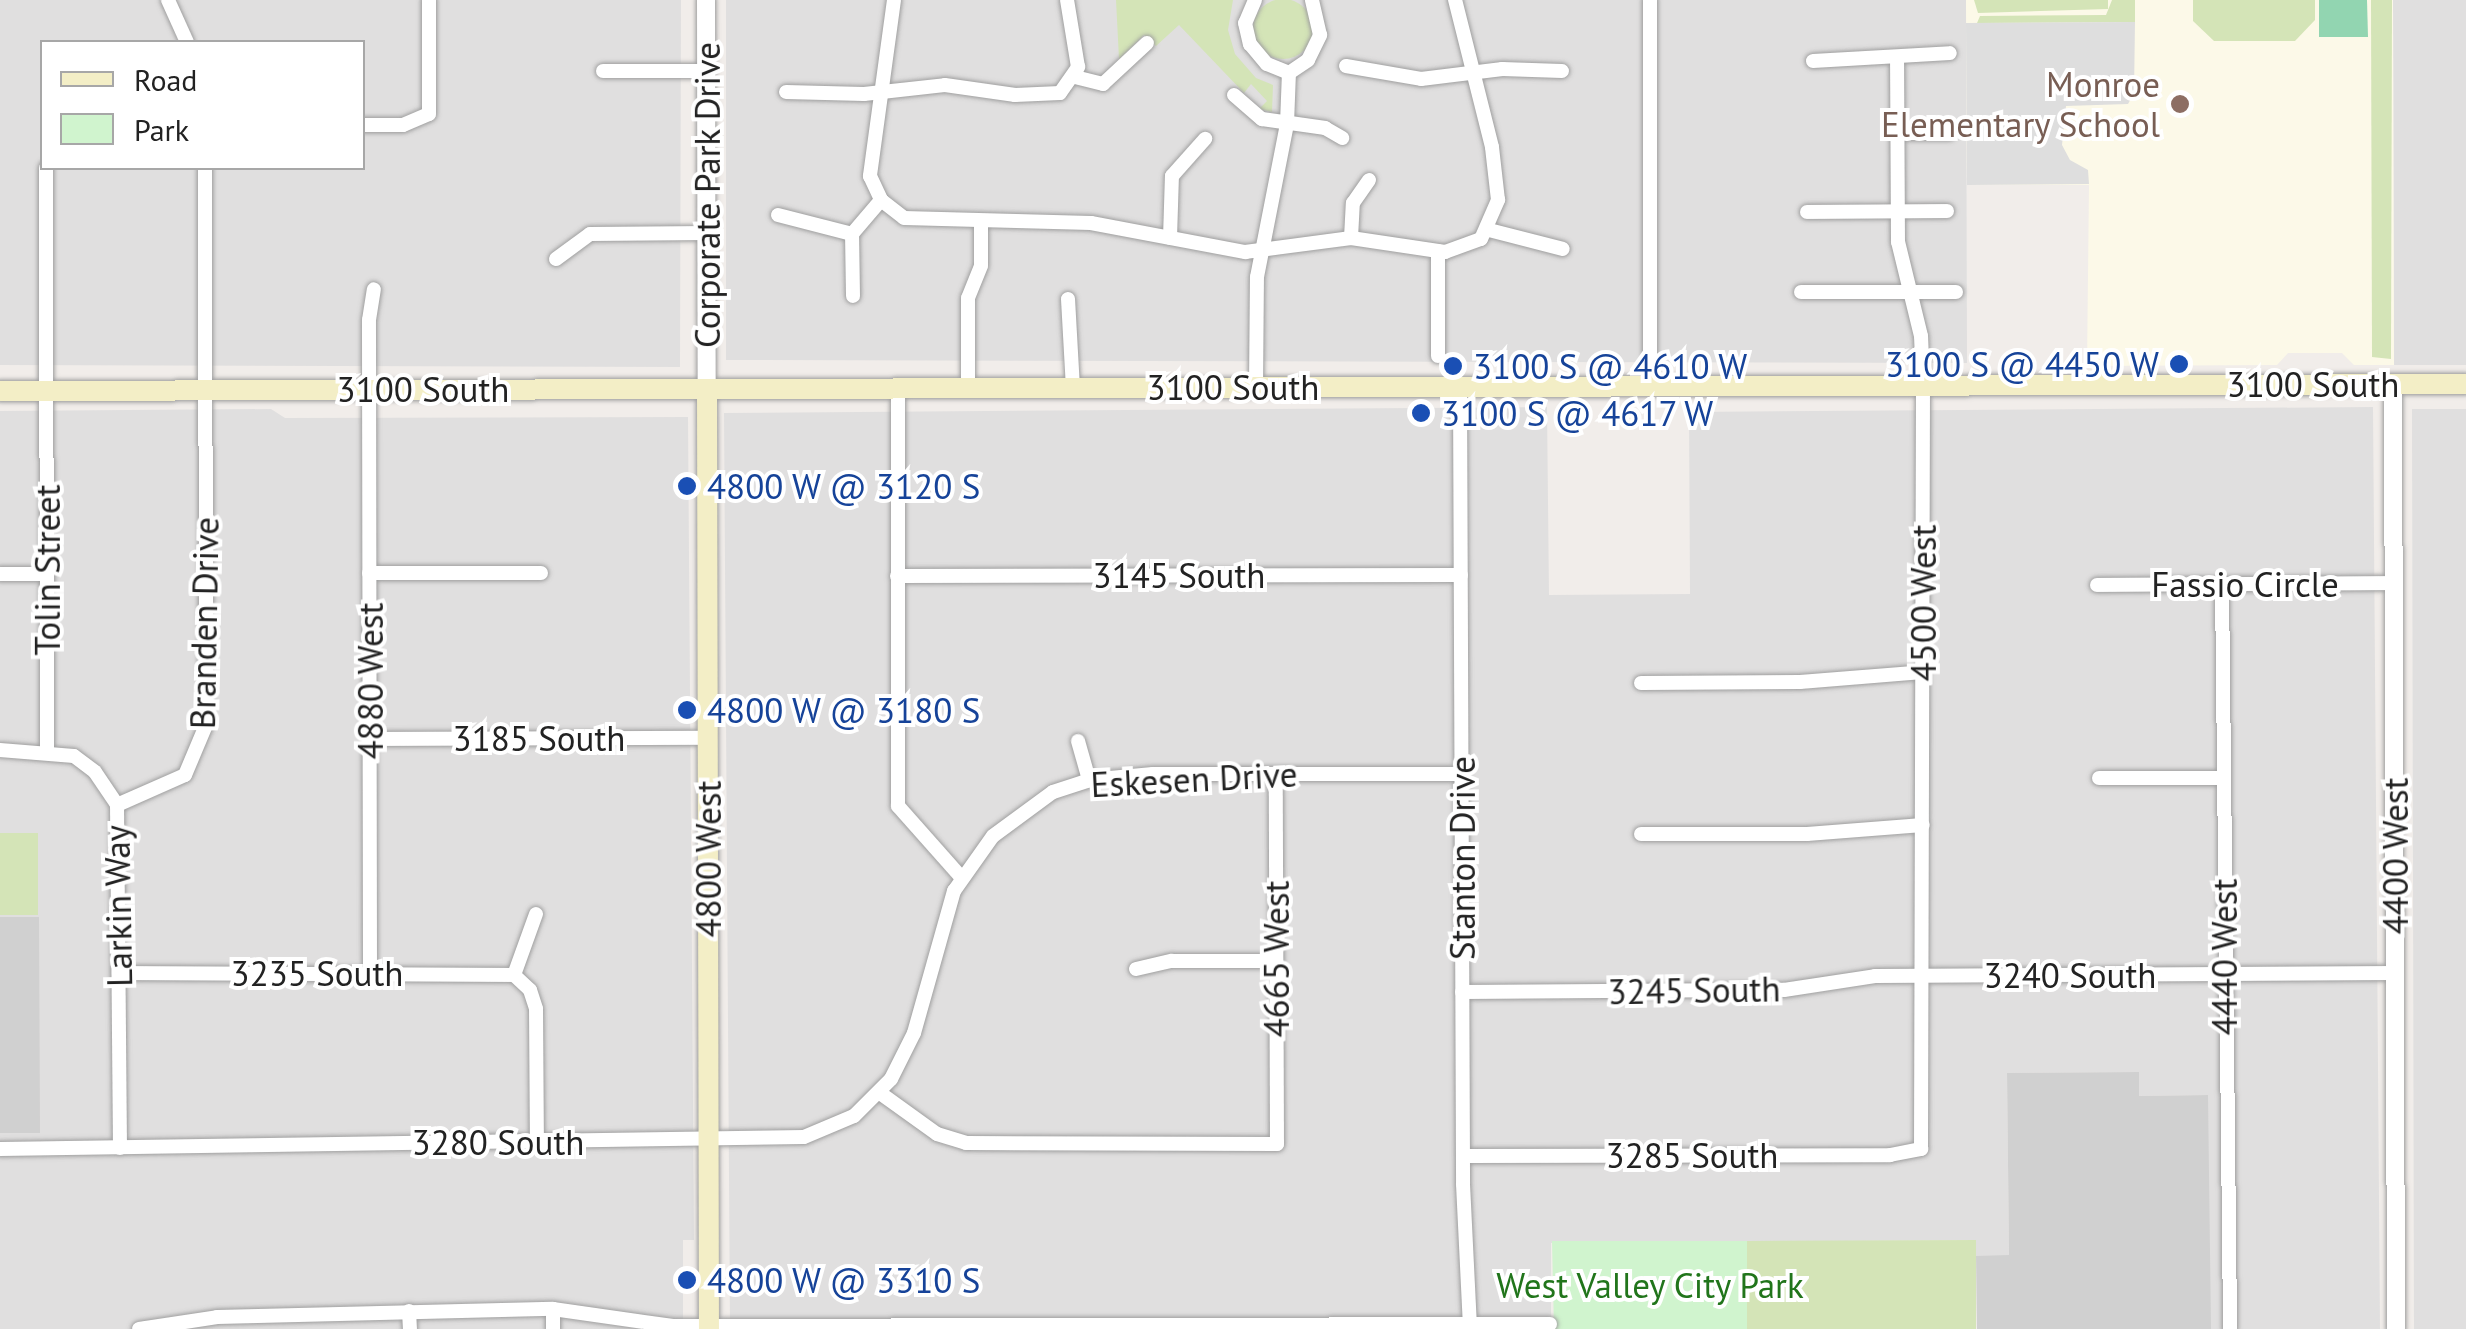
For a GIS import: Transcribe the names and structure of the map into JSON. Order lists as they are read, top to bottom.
{
  "streets": {
    "main road": ["3100 South", "4800 West"],
    "street": [
      "Corporate Park Drive",
      "Tolin Street",
      "3145 South",
      "Fassio Circle",
      "4500 West",
      "Branden Drive",
      "4880 West",
      "3185 South",
      "Eskesen Drive",
      "4400 West",
      "Stanton Drive",
      "Larkin Way",
      "4440 West",
      "4665 West",
      "3235 South",
      "3240 South",
      "3245 South",
      "3280 South",
      "3285 South"
    ]
  },
  "crossings": [
    ["Corporate Park Drive", "3100 South"],
    ["Corporate Park Drive", "4800 West"],
    ["3100 South", "Tolin Street"],
    ["3100 South", "4500 West"],
    ["3100 South", "Branden Drive"],
    ["3100 South", "4880 West"],
    ["3100 South", "4400 West"],
    ["3100 South", "Stanton Drive"],
    ["3100 South", "4800 West"],
    ["Tolin Street", "Larkin Way"],
    ["3145 South", "Stanton Drive"],
    ["Fassio Circle", "4400 West"],
    ["Fassio Circle", "4440 West"],
    ["4500 West", "3240 South"],
    ["4500 West", "3245 South"],
    ["4500 West", "3285 South"],
    ["Branden Drive", "Larkin Way"],
    ["4880 West", "3185 South"],
    ["4880 West", "3235 South"],
    ["3185 South", "4800 West"],
    ["Eskesen Drive", "Stanton Drive"],
    ["Eskesen Drive", "4800 West"],
    ["Eskesen Drive", "4665 West"],
    ["Eskesen Drive", "3280 South"],
    ["4400 West", "3240 South"],
    ["Stanton Drive", "3245 South"],
    ["Stanton Drive", "3285 South"],
    ["4800 West", "3280 South"],
    ["Larkin Way", "3235 South"],
    ["Larkin Way", "3280 South"],
    ["4440 West", "3240 South"],
    ["3240 South", "3245 South"]
  ],
  "parks": ["West Valley City Park"],
  "places": [
    "Monroe Elementary School",
    "3100 S @ 4450 W",
    "3100 S @ 4610 W",
    "3100 S @ 4617 W",
    "4800 W @ 3120 S",
    "4800 W @ 3180 S",
    "4800 W @ 3310 S"
  ],
  "legend": ["Road", "Park"]
}
